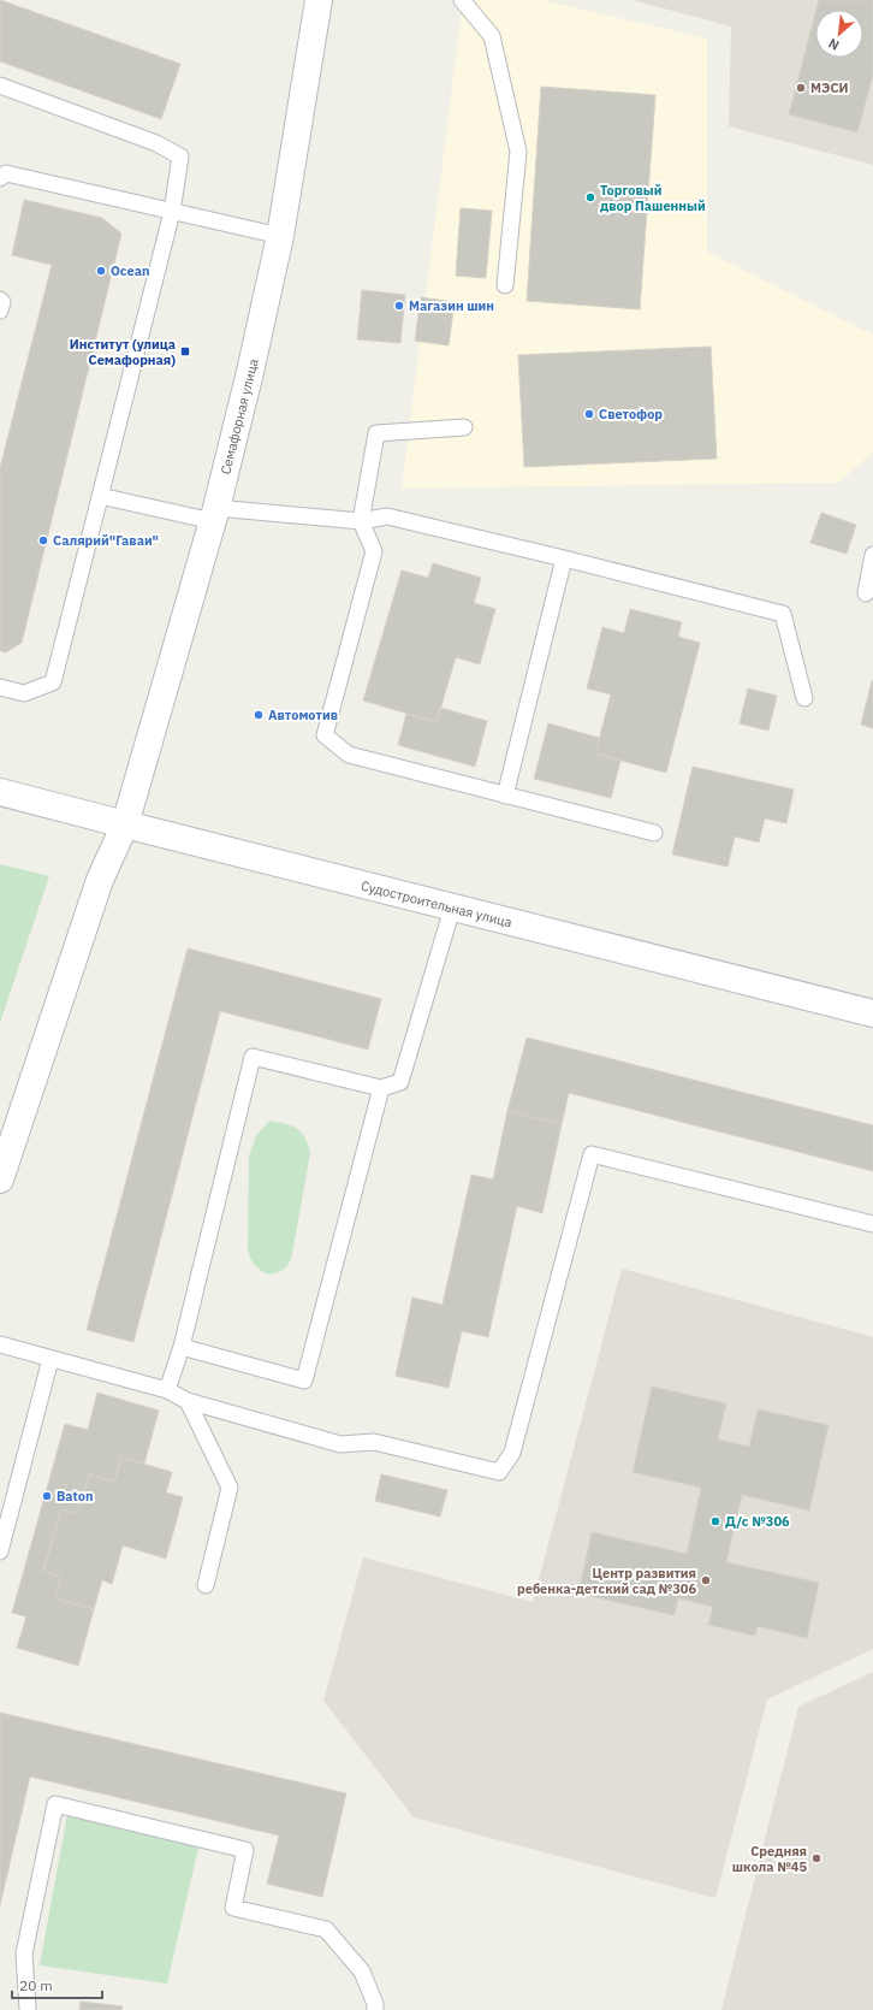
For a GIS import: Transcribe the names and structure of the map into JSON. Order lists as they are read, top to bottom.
{
  "streets": {
    "main road": ["Семафорная улица", "Судостроительная улица"]
  },
  "crossings": [
    ["Семафорная улица", "Судостроительная улица"]
  ],
  "places": {
    "other": [
      "МЭСИ",
      "Торговый двор Пашенный",
      "Ocean",
      "Магазин шин",
      "Светофор",
      "Салярий\"Гаваи\"",
      "Автомотив",
      "Baton",
      "Д/с №306",
      "Центр развития ребенка-детский сад №306",
      "Средняя школа №45"
    ],
    "transit": ["Институт (улица Семафорная)"]
  },
  "scale_bar": "20 m",
  "north": "bottom left"
}
